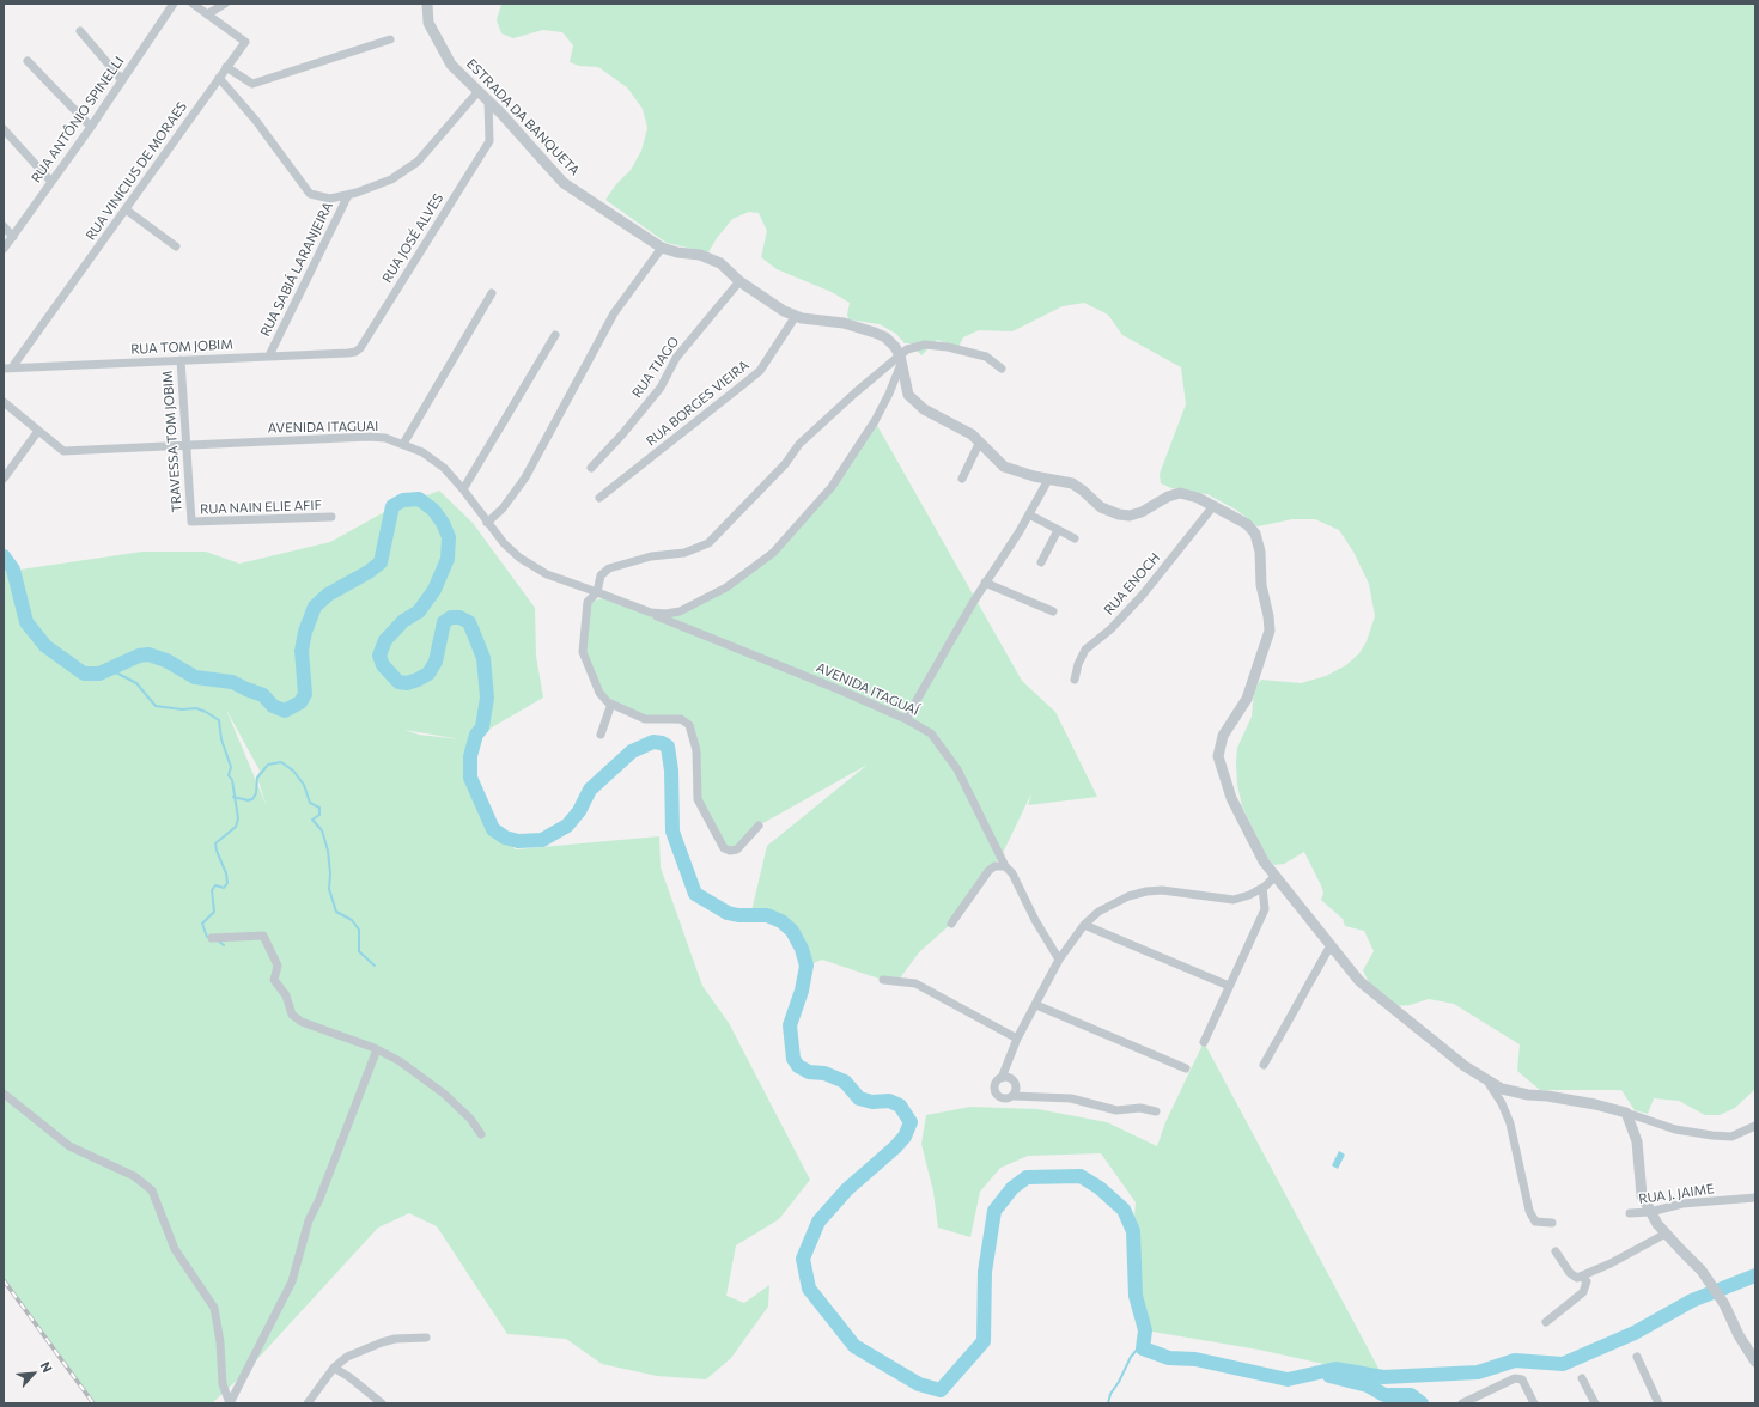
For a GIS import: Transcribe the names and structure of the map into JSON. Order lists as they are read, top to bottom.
{
  "streets": {
    "street": [
      "ESTRADA DA BANQUETA",
      "RUA ANTÔNIO SPINELLI",
      "RUA VINICIUS DE MORAES",
      "RUA JOSÉ ALVES",
      "RUA SABIÁ LARANJEIRA",
      "RUA TOM JOBIM",
      "RUA TIAGO",
      "RUA BORGES VIEIRA",
      "AVENIDA ITAGUAI",
      "TRAVESSA TOM JOBIM",
      "RUA NAIN ELIE AFIF",
      "RUA ENOCH",
      "AVENIDA ITAGUAÍ",
      "RUA J. JAIME"
    ]
  },
  "crossings": [
    ["ESTRADA DA BANQUETA", "RUA JOSÉ ALVES"],
    ["ESTRADA DA BANQUETA", "RUA SABIÁ LARANJEIRA"],
    ["ESTRADA DA BANQUETA", "RUA TIAGO"],
    ["ESTRADA DA BANQUETA", "RUA BORGES VIEIRA"],
    ["RUA VINICIUS DE MORAES", "RUA SABIÁ LARANJEIRA"],
    ["RUA VINICIUS DE MORAES", "RUA TOM JOBIM"],
    ["RUA JOSÉ ALVES", "RUA TOM JOBIM"],
    ["RUA SABIÁ LARANJEIRA", "RUA TOM JOBIM"],
    ["RUA TOM JOBIM", "TRAVESSA TOM JOBIM"],
    ["AVENIDA ITAGUAI", "TRAVESSA TOM JOBIM"],
    ["TRAVESSA TOM JOBIM", "RUA NAIN ELIE AFIF"]
  ],
  "north": "top right"
}
